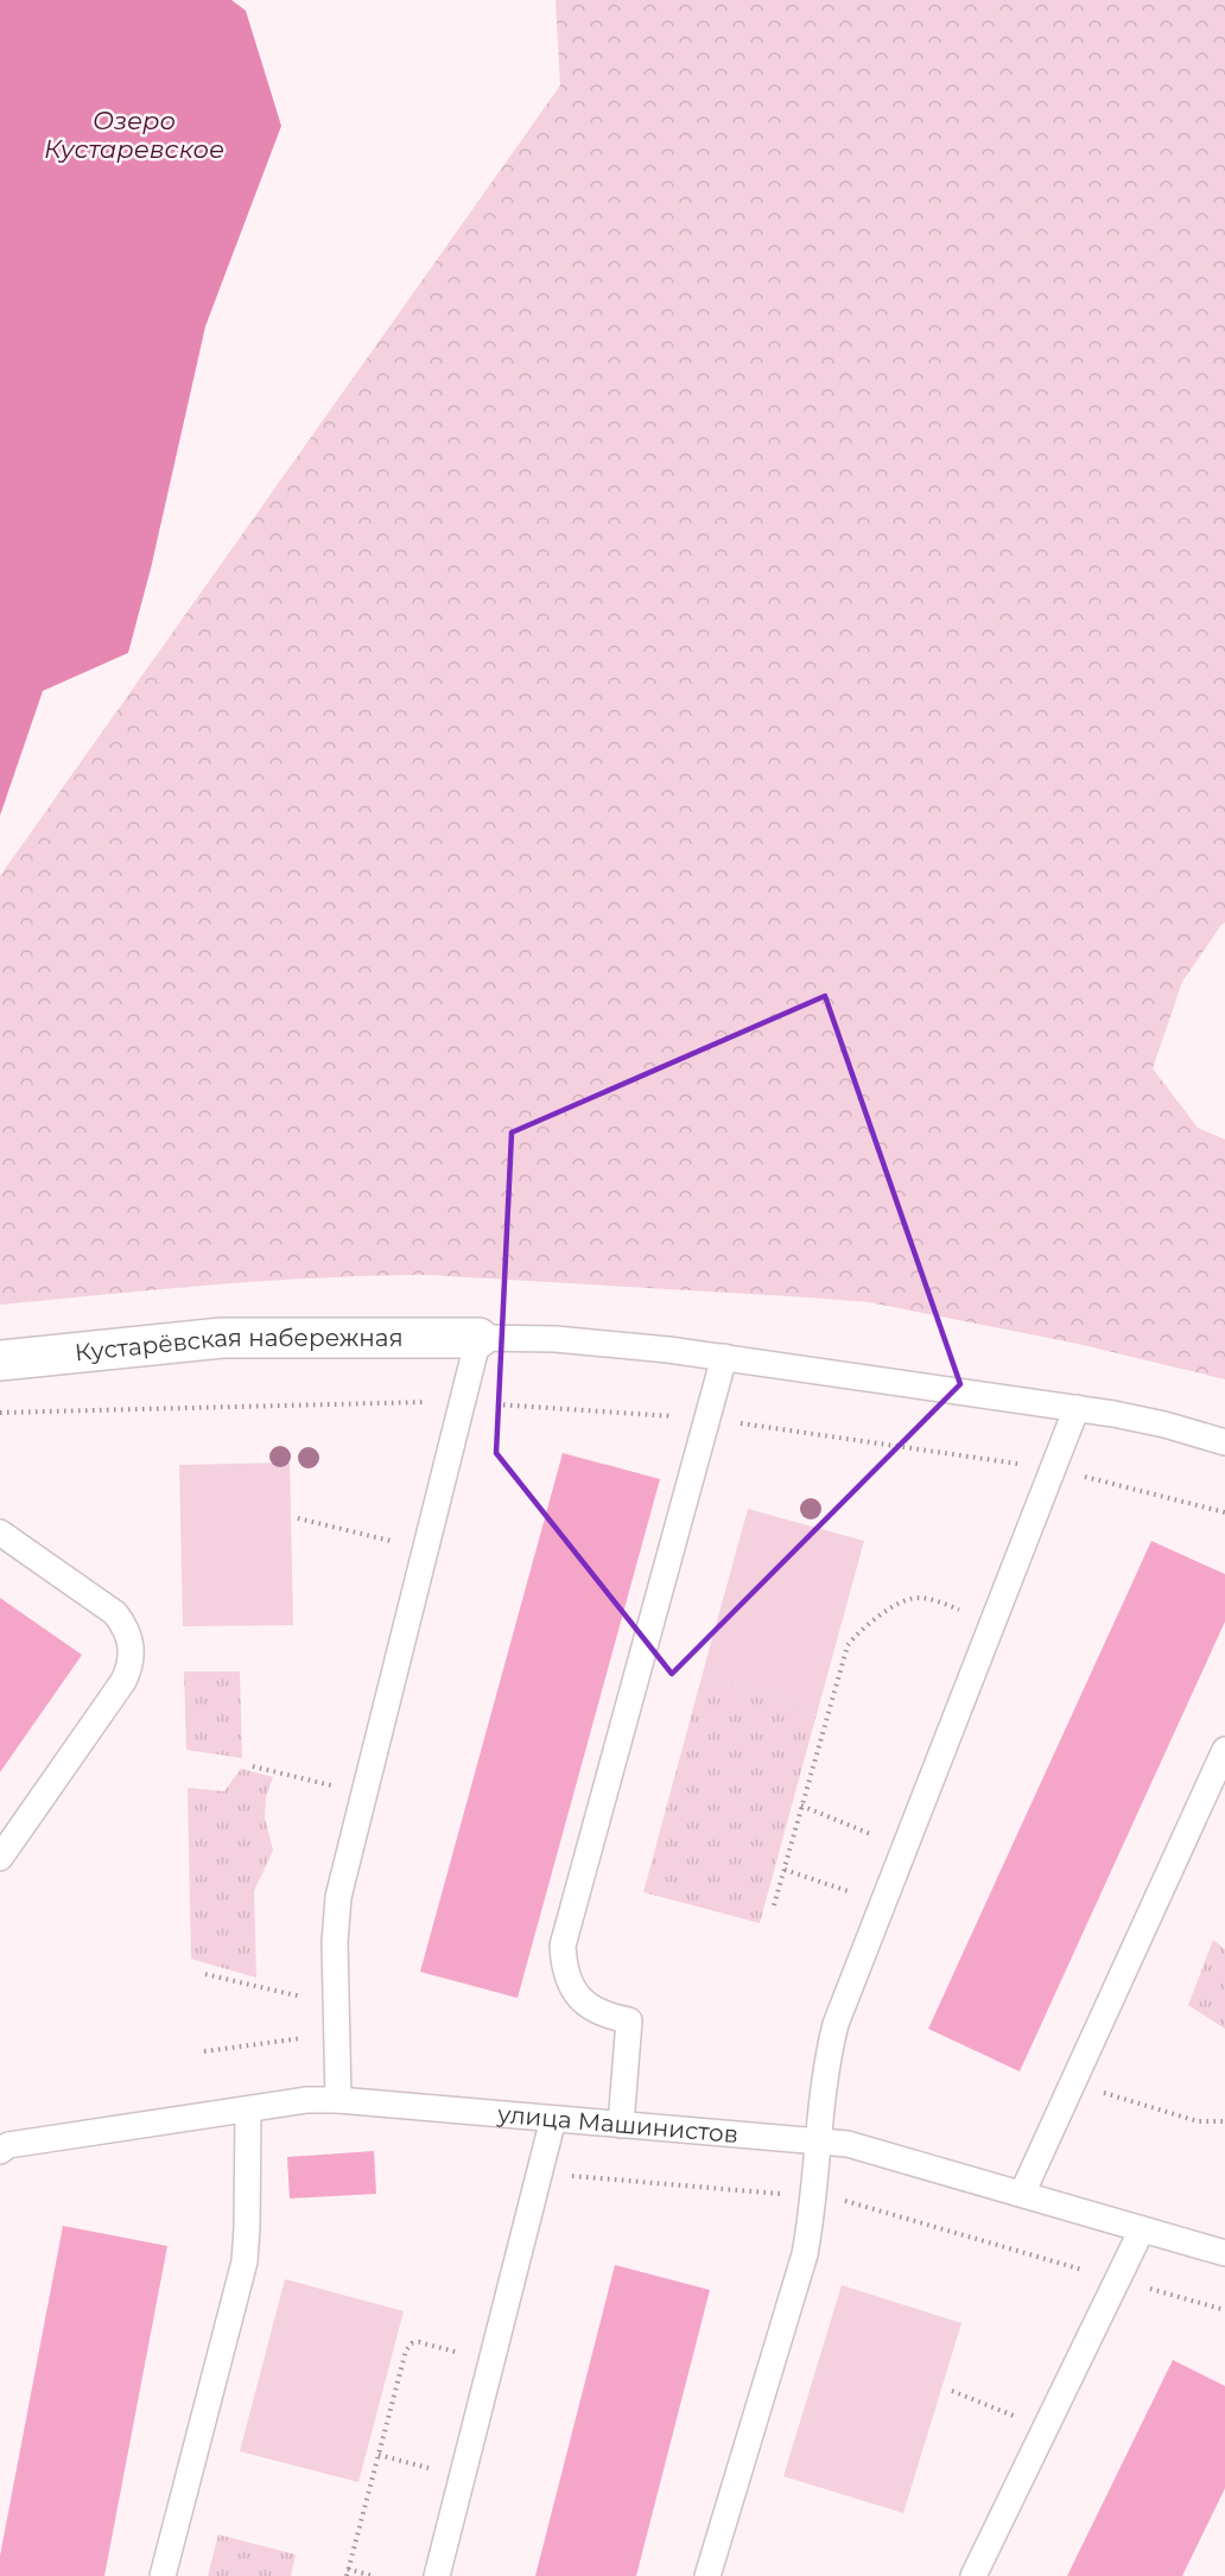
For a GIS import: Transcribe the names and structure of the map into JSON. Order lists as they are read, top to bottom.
{
  "streets": {
    "street": ["Кустарёвская набережная"],
    "lane": ["улица Машинистов"]
  },
  "water": ["Озеро Кустаревское"]
}
